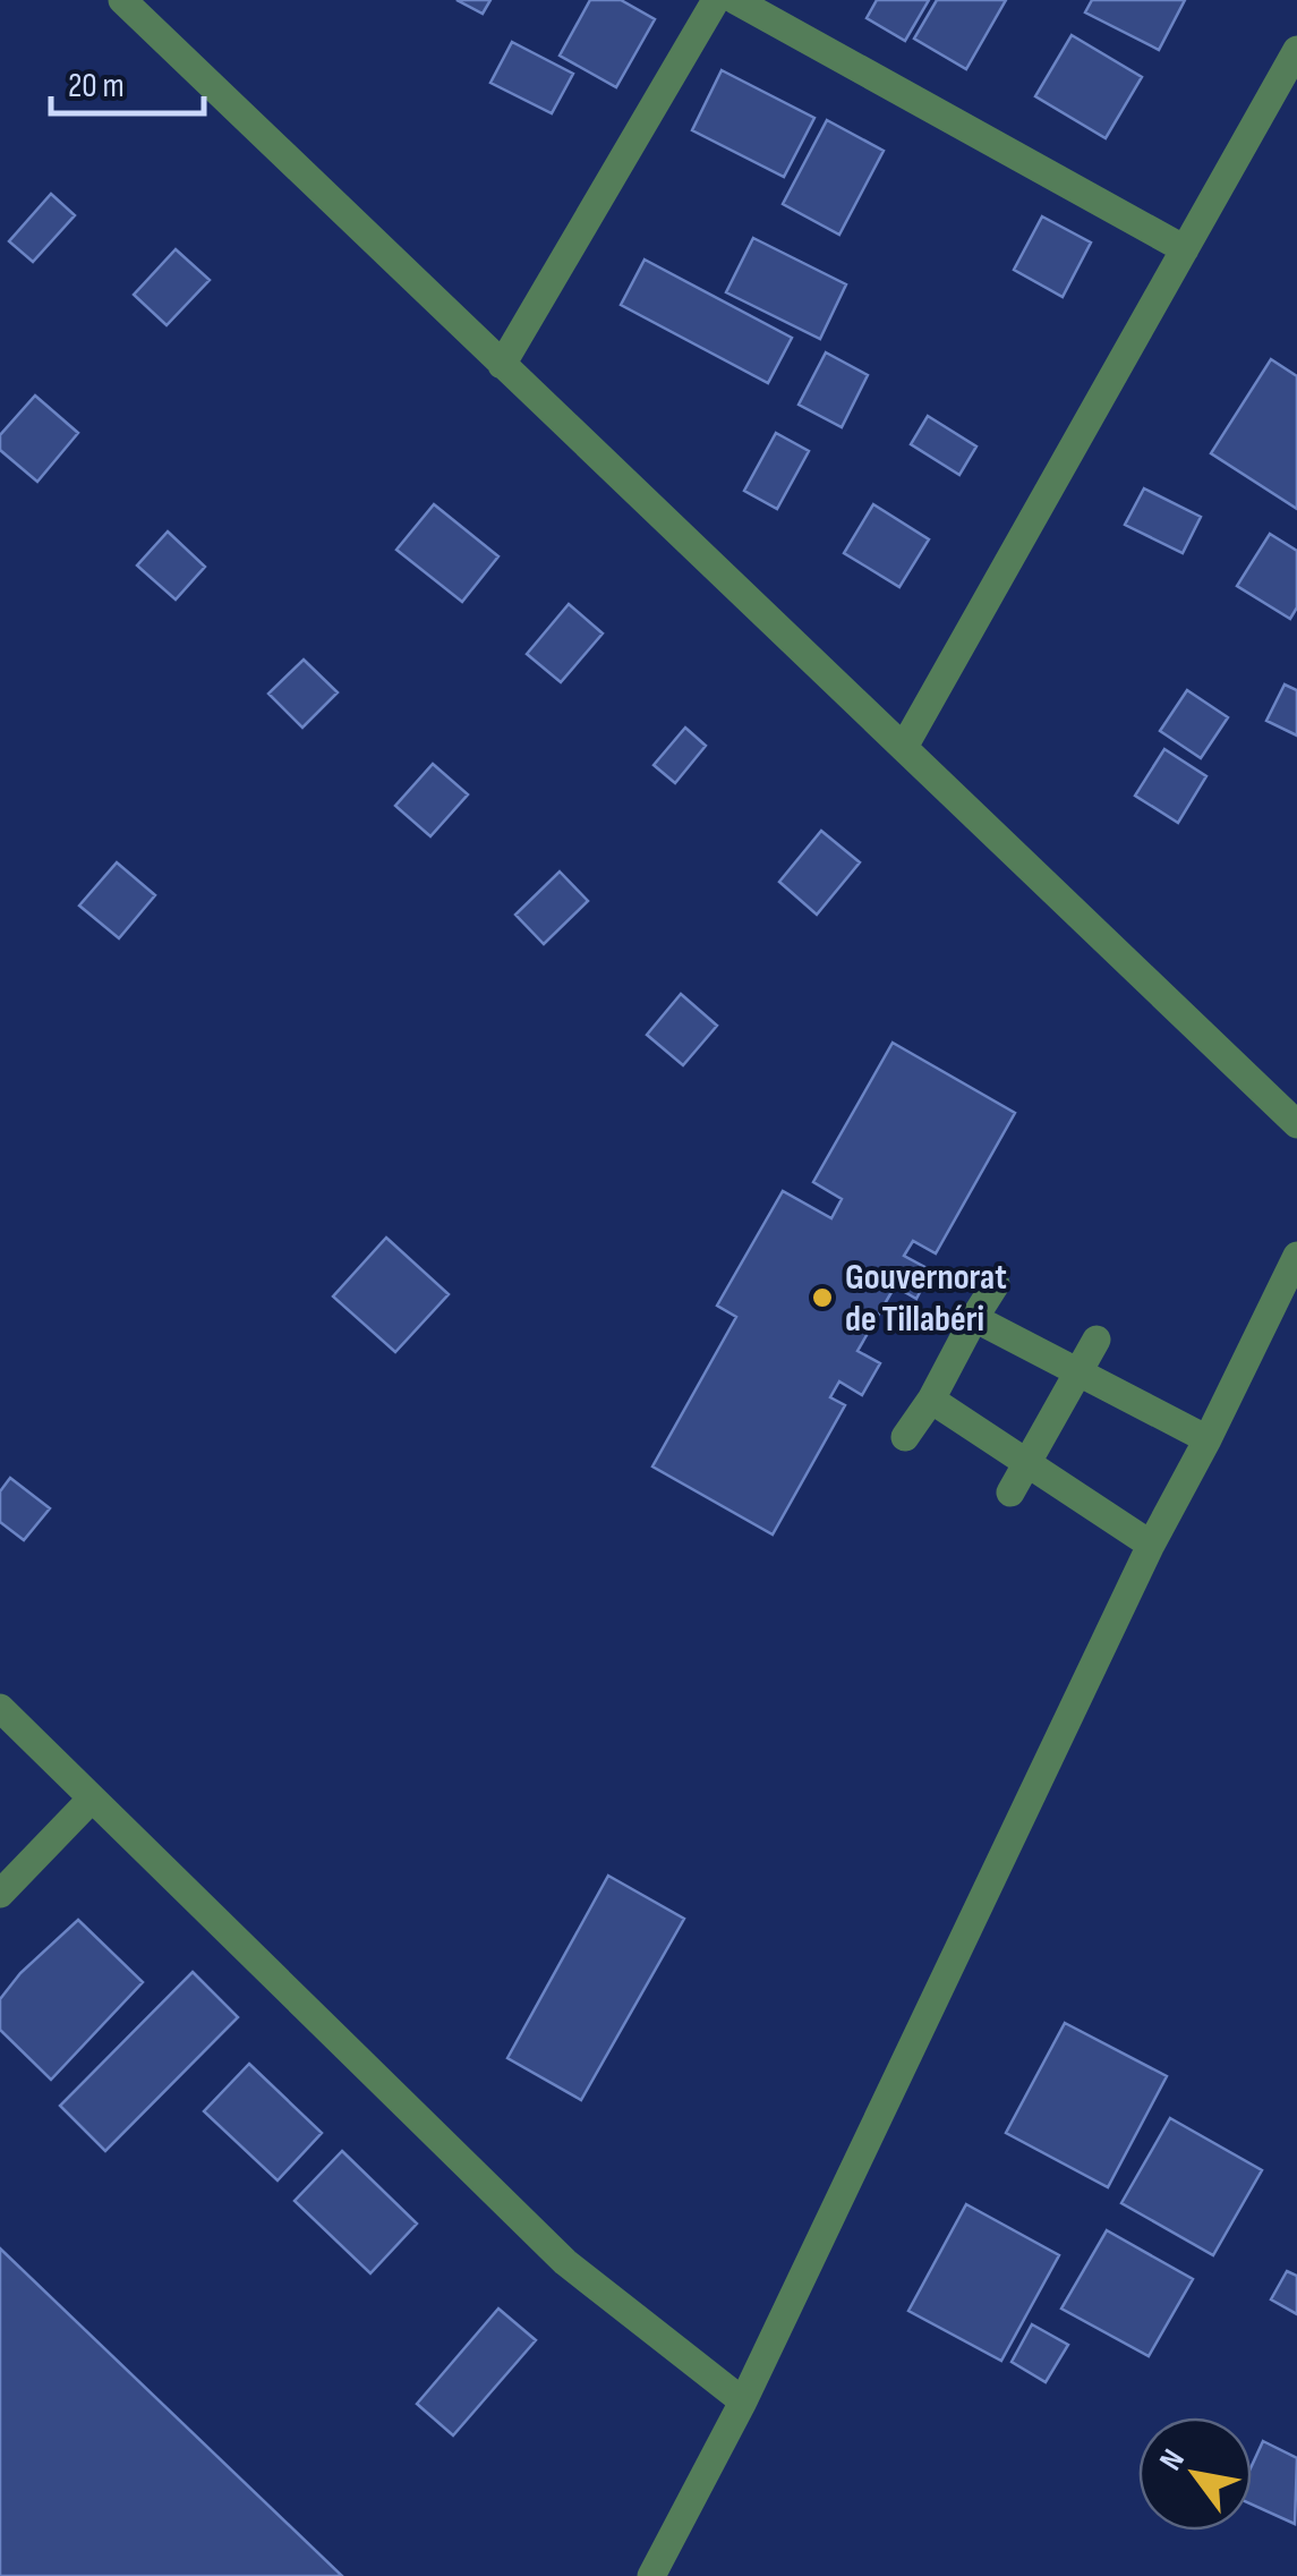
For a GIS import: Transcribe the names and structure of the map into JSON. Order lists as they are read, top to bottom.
{
  "places": ["Gouvernorat de Tillabéri"],
  "scale_bar": "20 m",
  "north": "top left"
}
